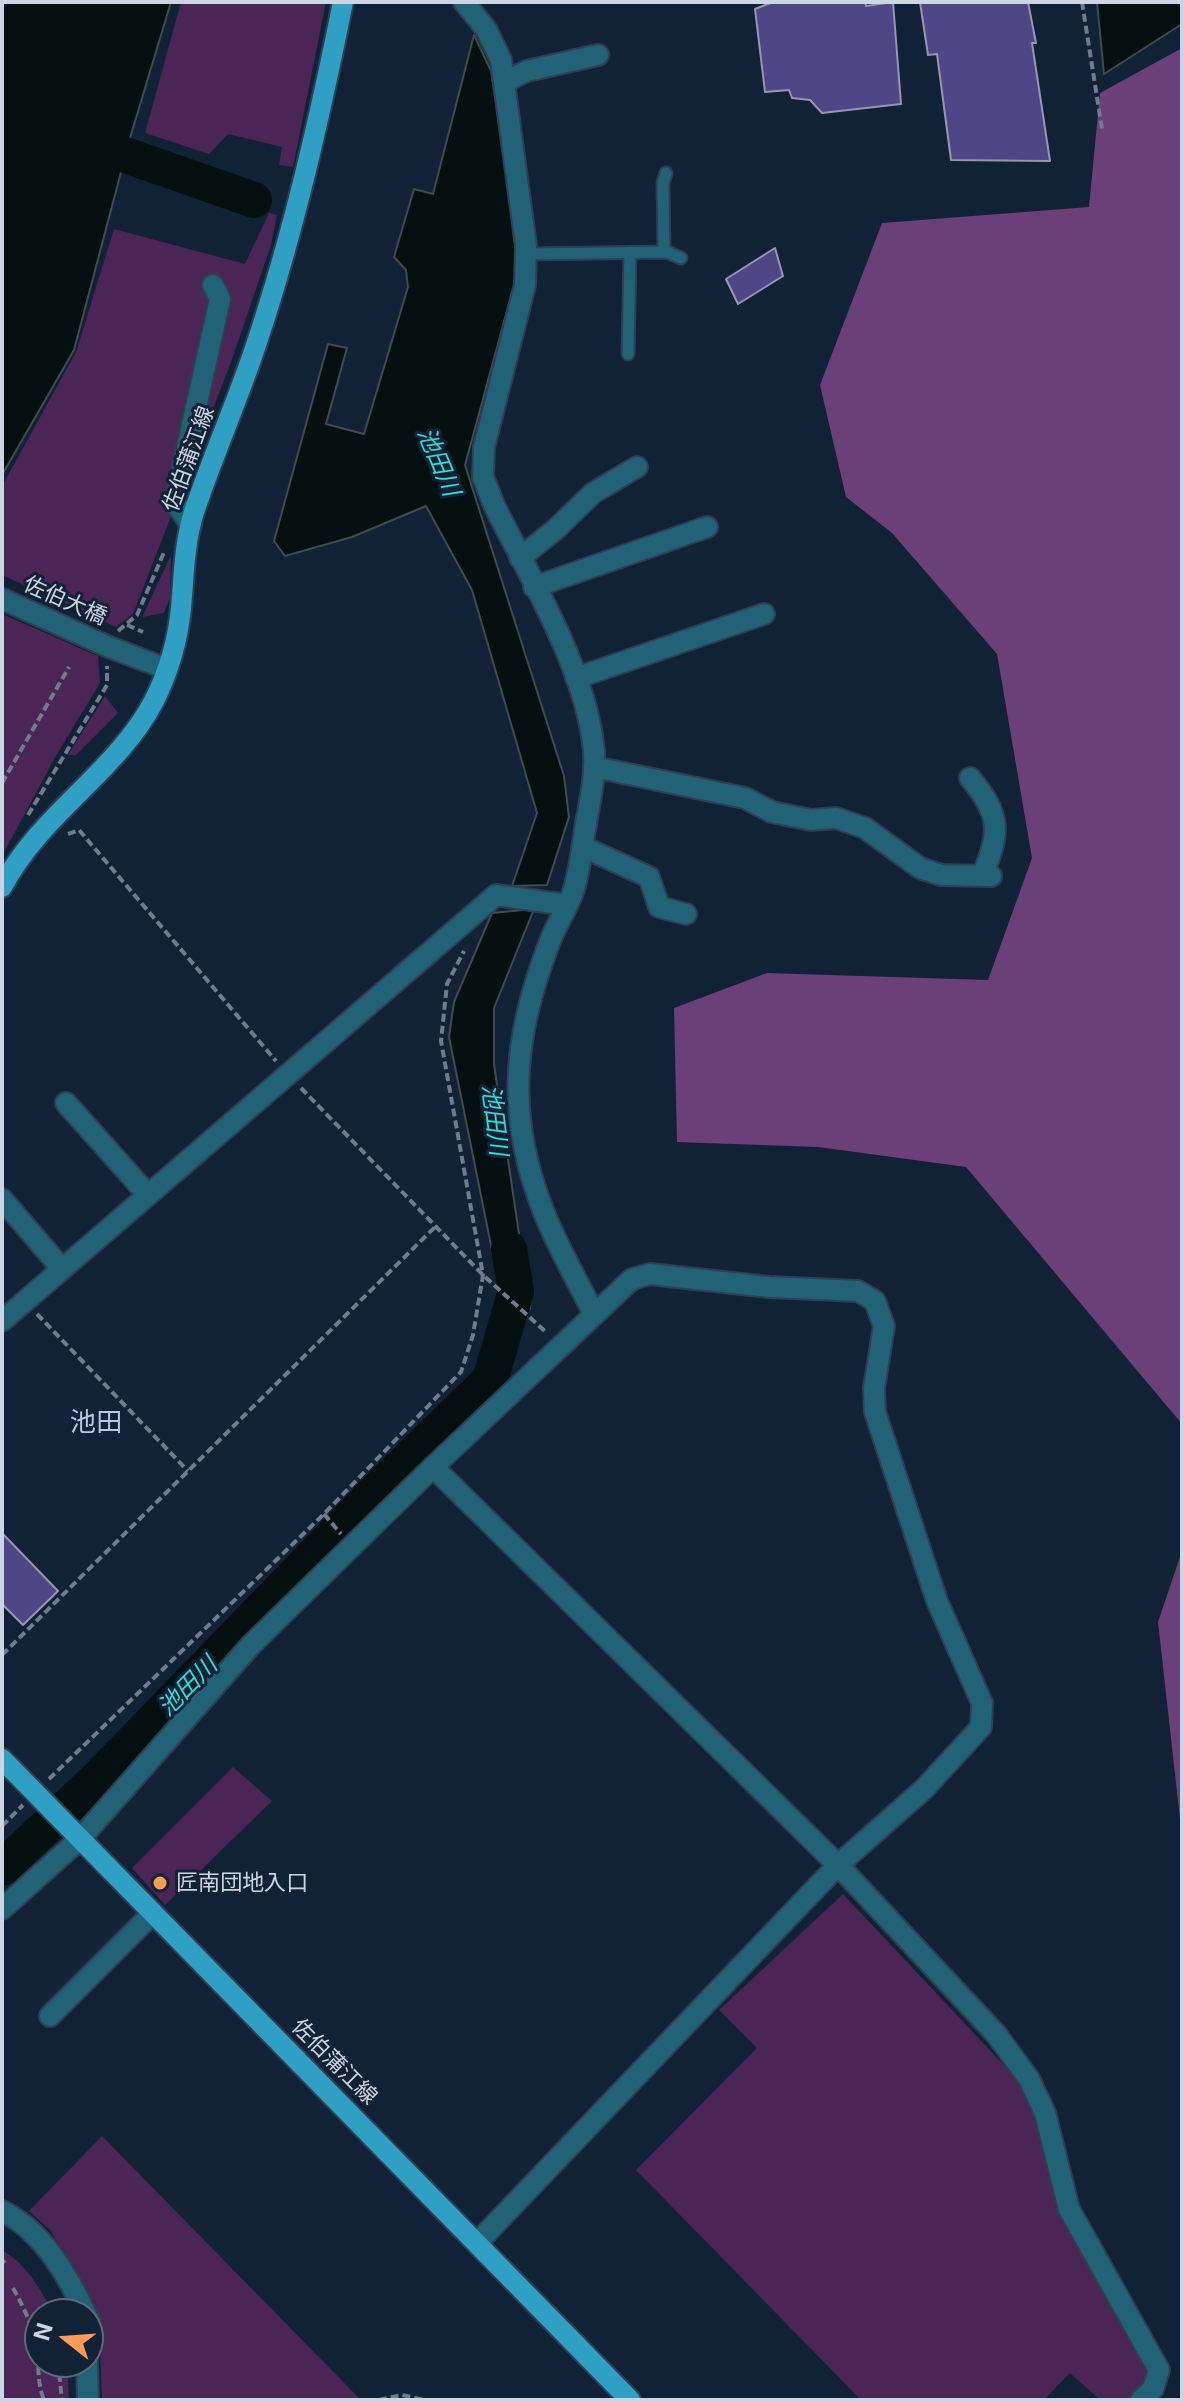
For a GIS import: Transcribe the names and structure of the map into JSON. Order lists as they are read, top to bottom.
{
  "streets": {
    "main road": ["佐伯蒲江線"],
    "street": ["佐伯大橋"]
  },
  "crossings": [
    ["佐伯蒲江線", "佐伯大橋"]
  ],
  "districts": ["池田"],
  "water": ["池田川"],
  "places": ["匠南団地入口"],
  "north": "left"
}
